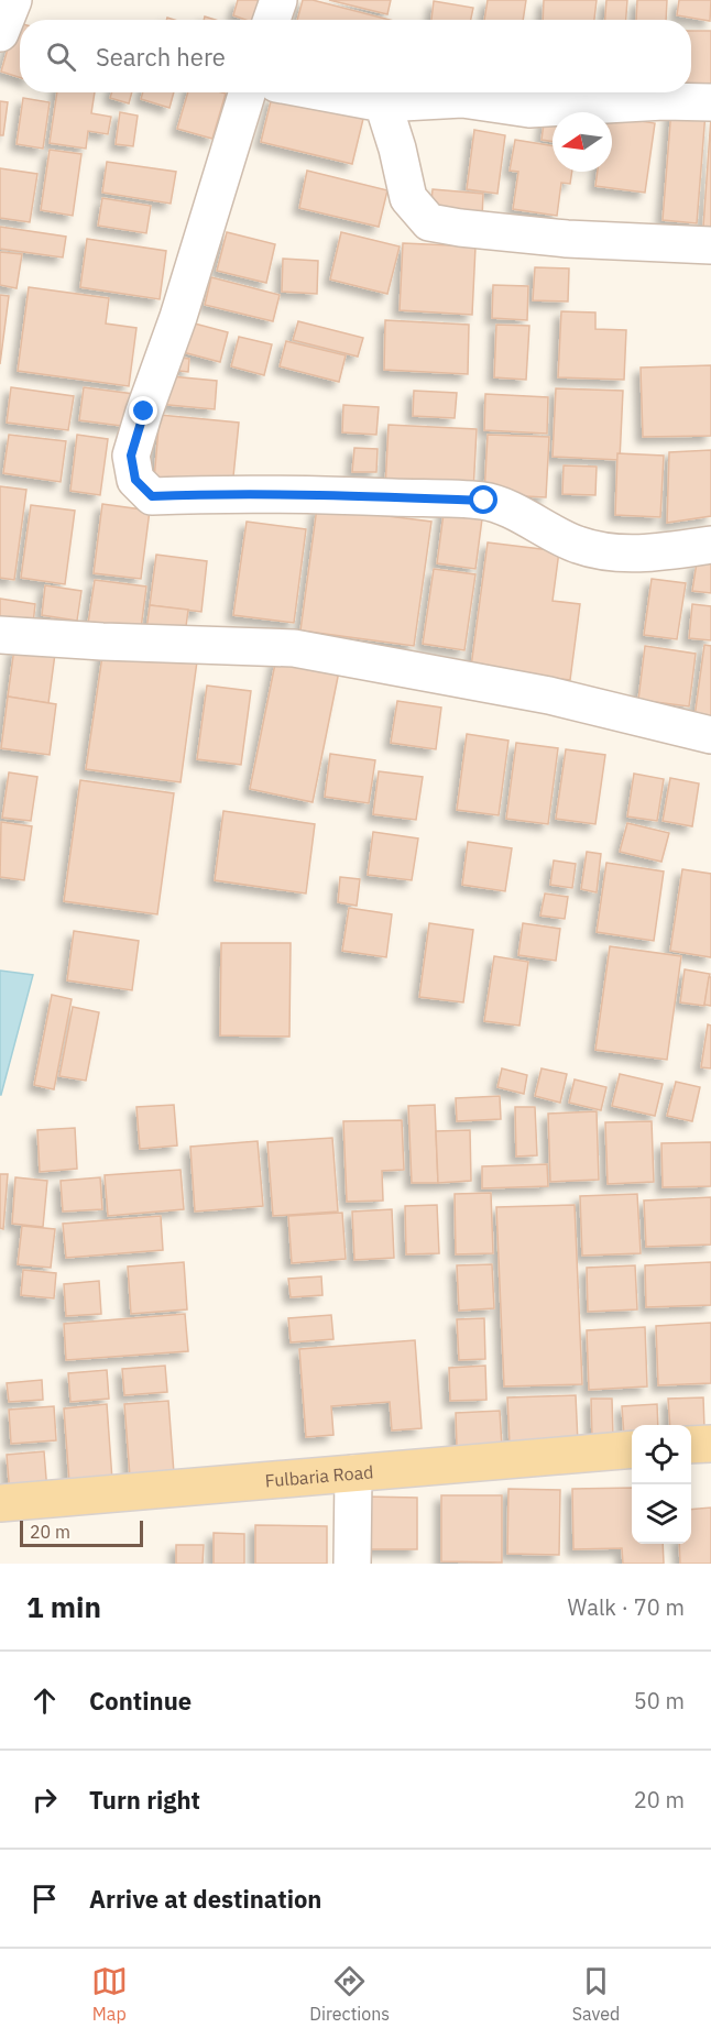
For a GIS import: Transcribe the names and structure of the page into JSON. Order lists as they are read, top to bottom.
{
  "streets": {
    "main road": ["Fulbaria Road"]
  },
  "scale_bar": "20 m",
  "north": "left",
  "page": {
    "search": "Search here",
    "scale": "20 m",
    "heading": ["1 min", "Walk · 70 m"],
    "list": [
      ["Continue", "50 m"],
      ["Turn right", "20 m"],
      "Arrive at destination"
    ],
    "nav": ["Map", "Directions", "Saved"]
  }
}
